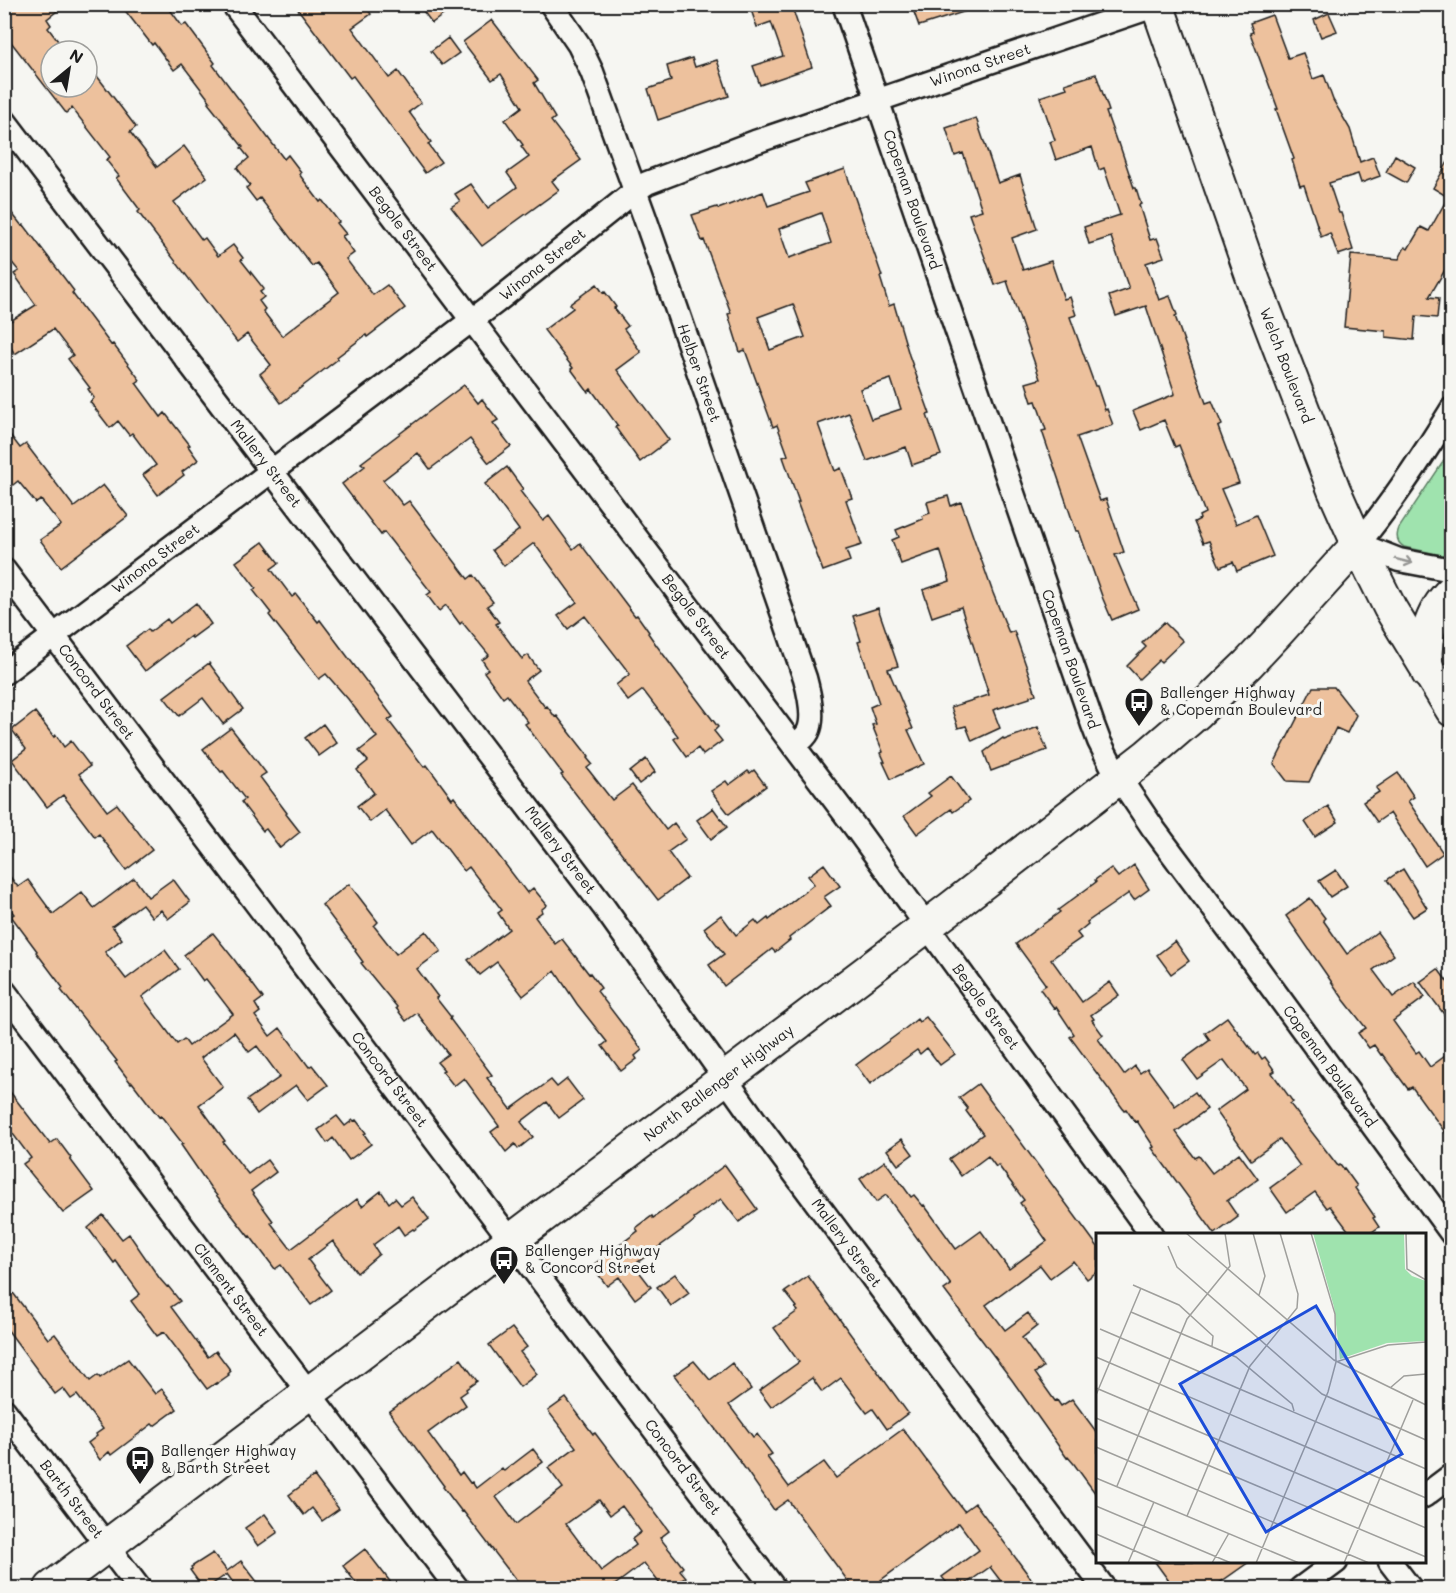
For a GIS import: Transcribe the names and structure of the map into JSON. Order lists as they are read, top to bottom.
{
  "streets": {
    "main road": ["Welch Boulevard", "North Ballenger Highway"],
    "street": [
      "Winona Street",
      "Copeman Boulevard",
      "Begole Street",
      "Helber Street",
      "Mallery Street",
      "Concord Street",
      "Clement Street",
      "Barth Street"
    ]
  },
  "crossings": [
    ["Winona Street", "Copeman Boulevard"],
    ["Winona Street", "Begole Street"],
    ["Winona Street", "Welch Boulevard"],
    ["Winona Street", "Helber Street"],
    ["Winona Street", "Mallery Street"],
    ["Winona Street", "Concord Street"],
    ["Copeman Boulevard", "North Ballenger Highway"],
    ["Begole Street", "Helber Street"],
    ["Begole Street", "North Ballenger Highway"],
    ["Welch Boulevard", "North Ballenger Highway"],
    ["Mallery Street", "North Ballenger Highway"],
    ["Concord Street", "North Ballenger Highway"],
    ["North Ballenger Highway", "Clement Street"],
    ["North Ballenger Highway", "Barth Street"]
  ],
  "places": {
    "bus stop": ["Ballenger Highway & Copeman Boulevard", "Ballenger Highway & Concord Street", "Ballenger Highway & Barth Street"]
  },
  "north": "top right"
}
